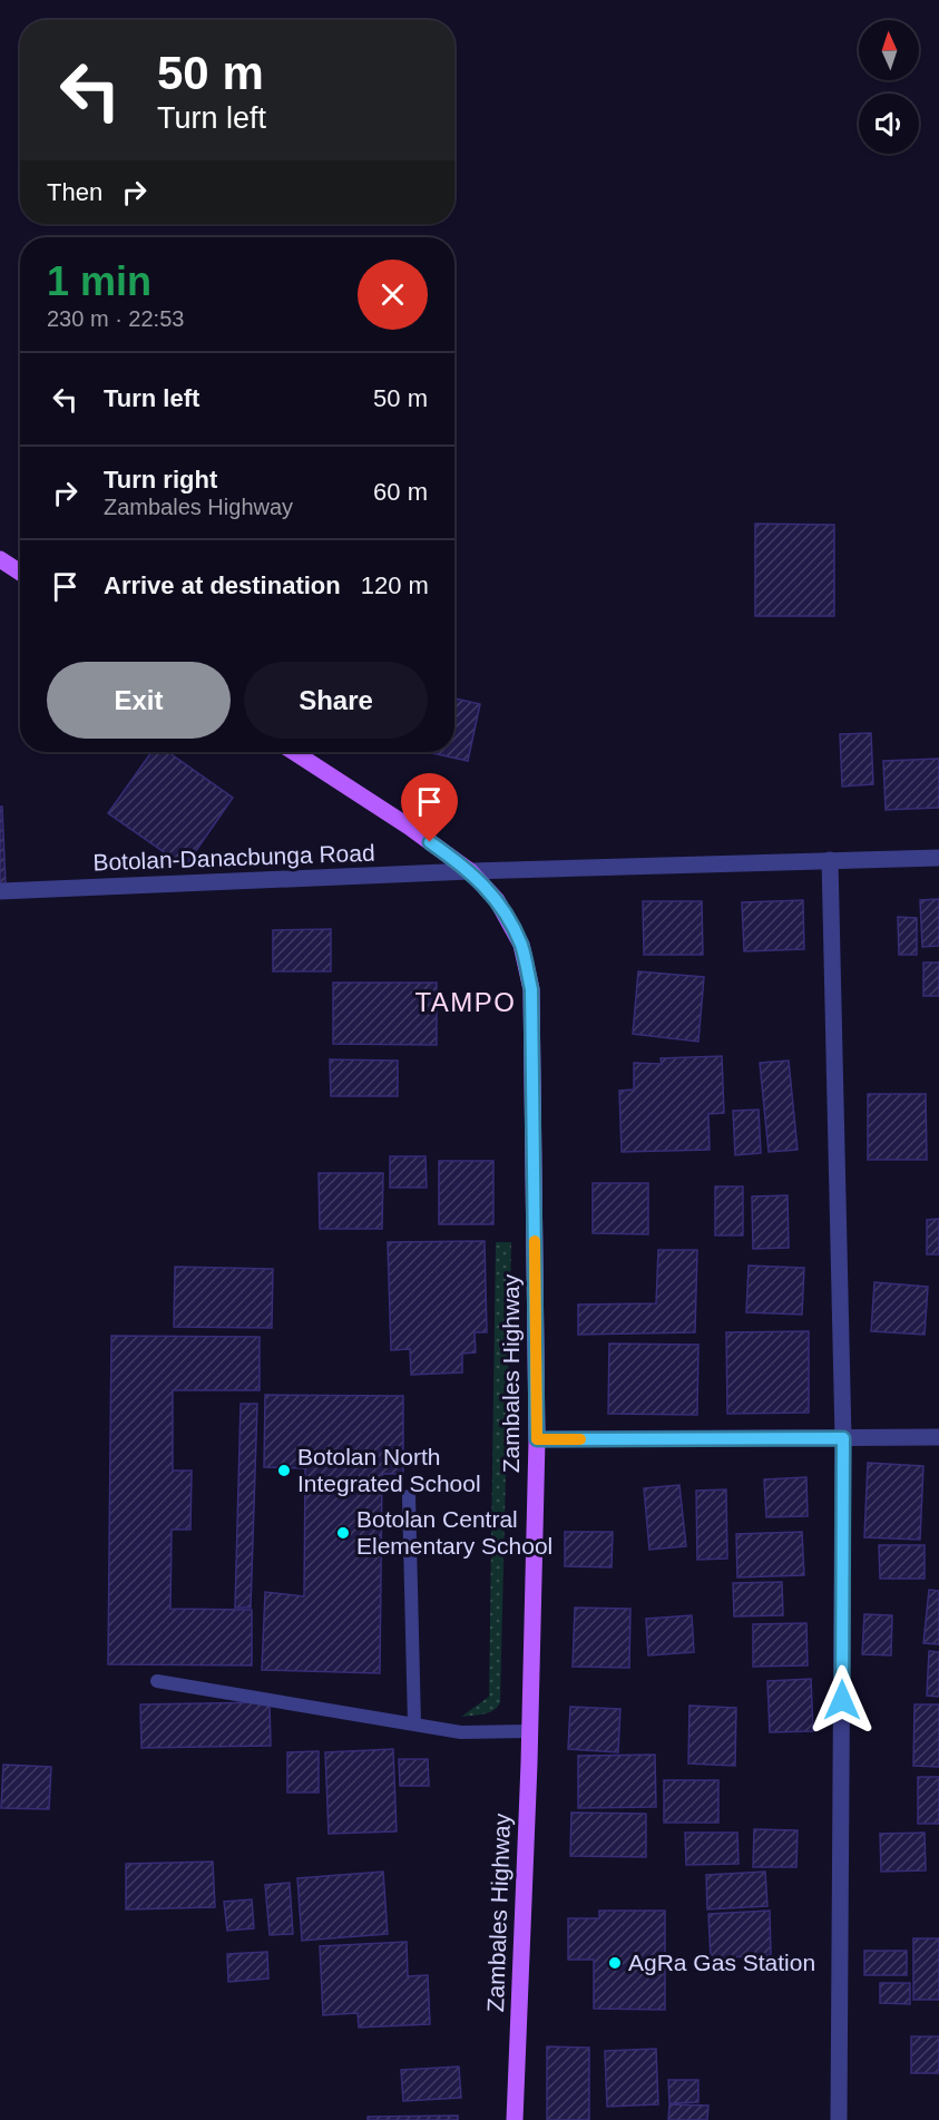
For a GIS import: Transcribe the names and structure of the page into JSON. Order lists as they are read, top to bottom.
{
  "streets": {
    "main road": ["Zambales Highway"],
    "street": ["Botolan-Danacbunga Road"]
  },
  "crossings": [
    ["Botolan-Danacbunga Road", "Zambales Highway"]
  ],
  "districts": ["TAMPO"],
  "places": ["Botolan North Integrated School", "Botolan Central Elementary School", "AgRa Gas Station"],
  "north": "top",
  "page": {
    "turn": ["50 m", "Turn left"],
    "then": "Then",
    "heading": ["1 min", "230 m · 22:53"],
    "list": [
      {
        "name": "Turn left",
        "value": "50 m"
      },
      {
        "name": "Turn right",
        "note": "Zambales Highway",
        "value": "60 m"
      },
      {
        "name": "Arrive at destination",
        "value": "120 m"
      }
    ],
    "buttons": ["Exit", "Share"]
  }
}
